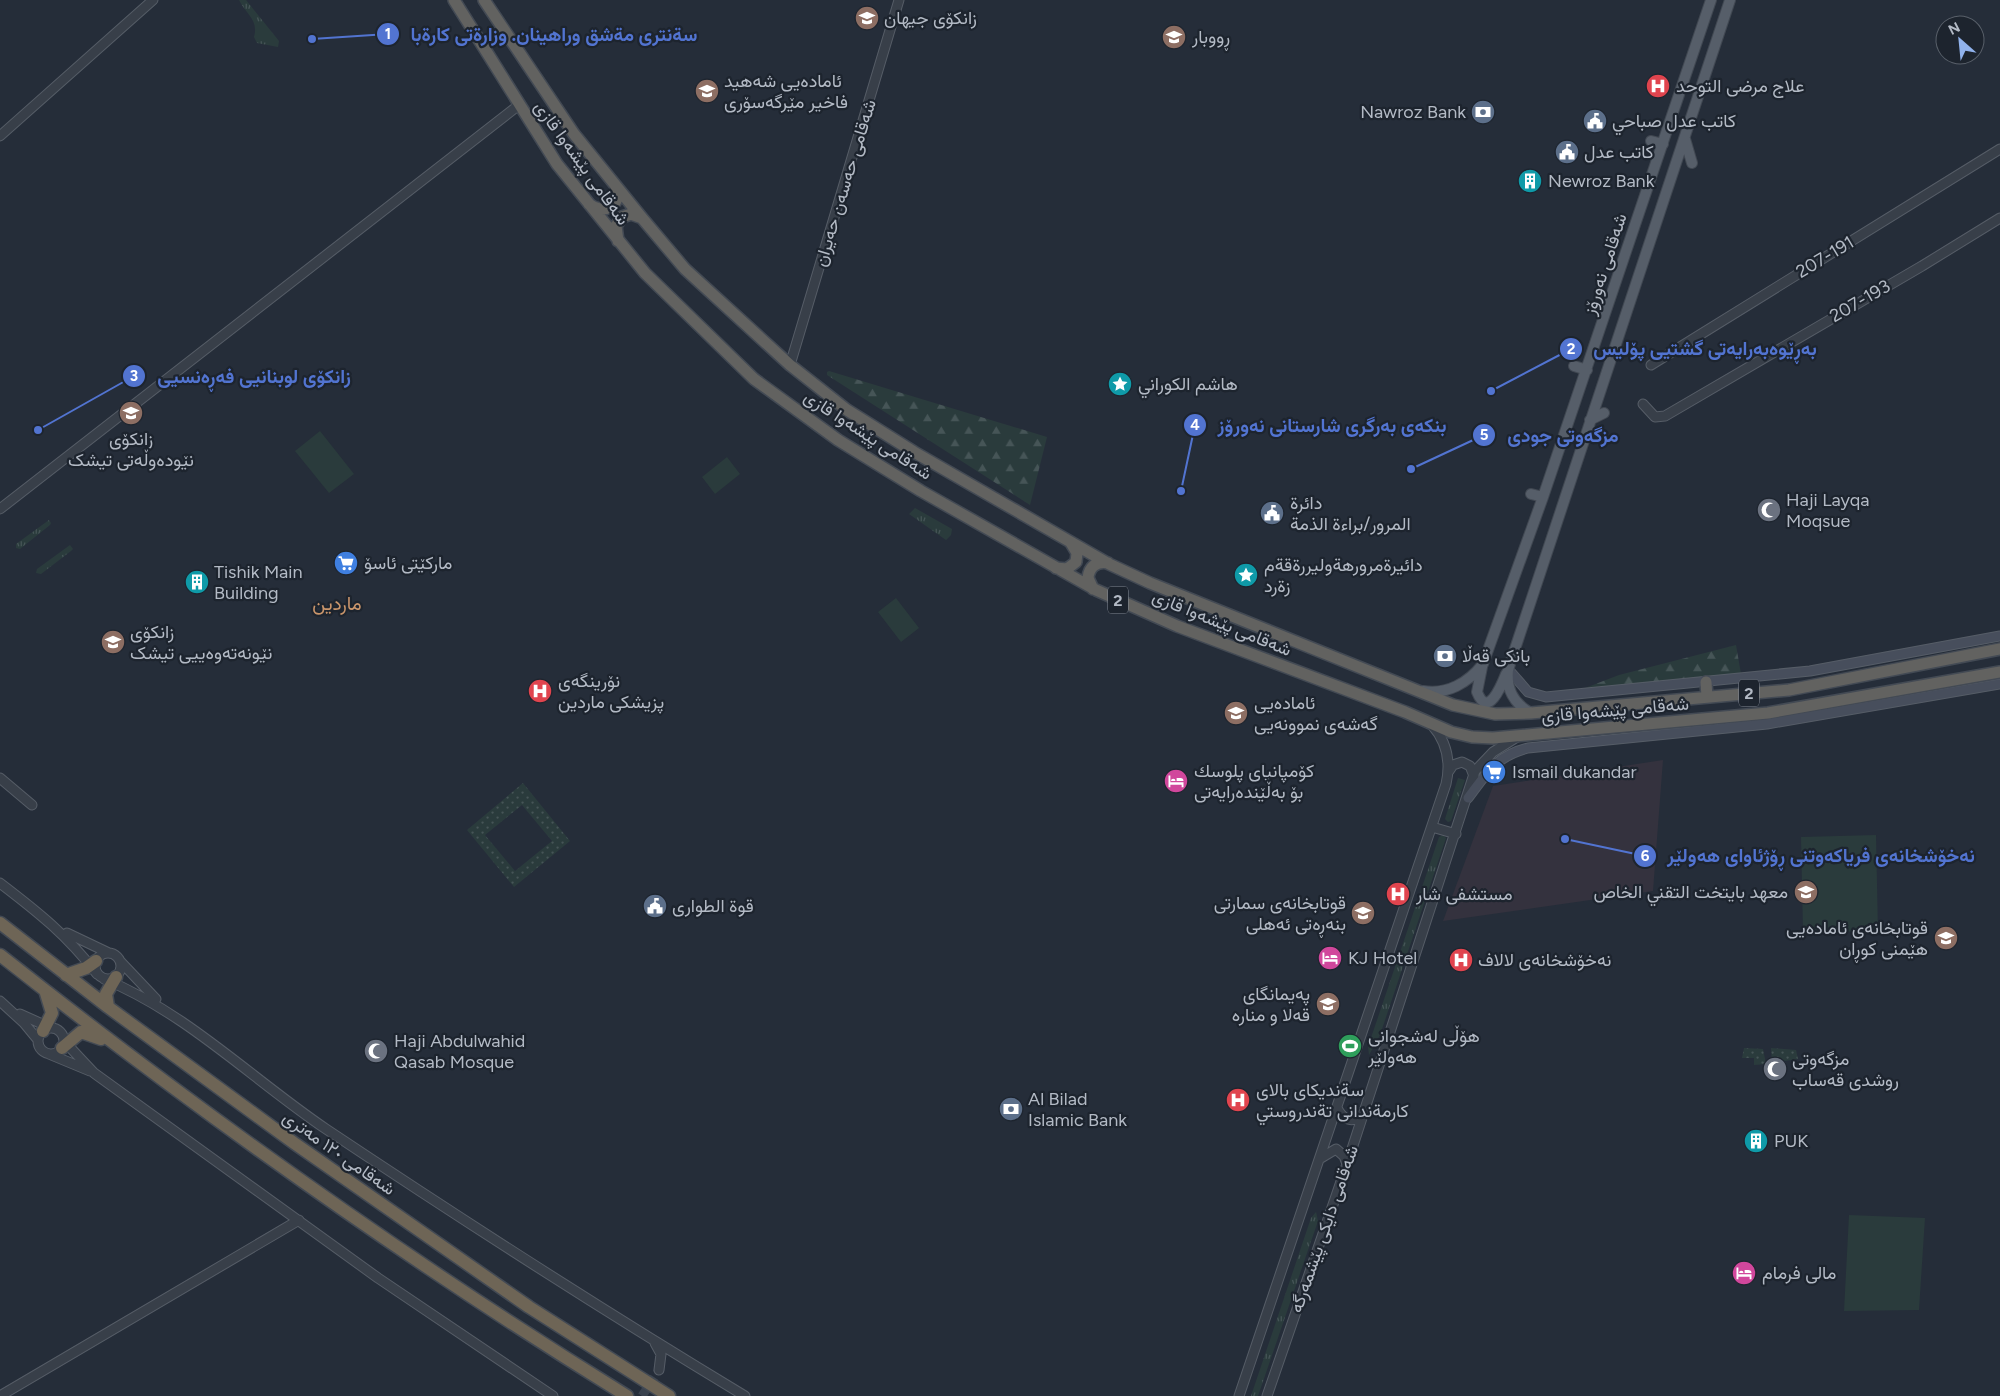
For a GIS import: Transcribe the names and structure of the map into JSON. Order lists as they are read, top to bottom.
{
  "streets": {
    "highway": ["شەقامی پێشەوا قازی", "2", "شەقامی ١٢٠ مەتری"],
    "main road": ["شەقامی نەورۆز"],
    "street": [
      "شەقامی حەسەن حەیران",
      "207-191",
      "207-193",
      "شەقامی دایکی پێشمەرگە"
    ]
  },
  "crossings": [
    ["شەقامی پێشەوا قازی", "شەقامی حەسەن حەیران"],
    ["شەقامی پێشەوا قازی", "شەقامی نەورۆز"],
    ["شەقامی پێشەوا قازی", "شەقامی دایکی پێشمەرگە"]
  ],
  "districts": ["ماردین"],
  "places": {
    "school or university": [
      "زانکۆی جیھان",
      "ڕووبار",
      "ئامادەیی شەهید فاخیر مێرگەسۆری",
      "زانکۆی نێودەوڵەتی تیشک",
      "زانکۆی نێونەتەوەییی تیشک",
      "ئامادەیی گەشەی نموونەیی",
      "معهد بايتخت التقني الخاص",
      "قوتابخانەی سمارتی بنەڕەتی ئەهلی",
      "قوتابخانەی ئامادەیی هێمنی کوڕان",
      "پەیمانگای قەلا و منارە"
    ],
    "other": [
      "سةنترى مةشق وراهينان. وزارةتى كارةبا",
      "بەڕێوەبەرایەتی گشتیی پۆلیس",
      "زانکۆی لوبنانیی فەڕەنسیی",
      "مزگەوتی جودی",
      "بنکەی بەرگری شارستانی نەورۆز",
      "نەخۆشخانەی فریاکەوتنی ڕۆژئاوای هەولێر"
    ],
    "hospital": [
      "علاج مرضى التوحد",
      "نۆرینگەی پزیشکی ماردین",
      "مستشفى شار",
      "نەخۆشخانەی لالاف",
      "سةنديكاى بالاى كارمةندانى تةندروستي"
    ],
    "bank": ["Nawroz Bank", "بانکی قەڵا", "Al Bilad Islamic Bank"],
    "public building": [
      "كاتب عدل صباحي",
      "کاتب عدل",
      "دائرة المرور/براءة الذمة",
      "قوة الطواری"
    ],
    "building": ["Newroz Bank", "Tishik Main Building", "PUK"],
    "place": ["هاشم الكوراني", "دائيرةمرورهةوليررةقةم زةرد"],
    "mosque": ["Haji Layqa Moqsue", "Haji Abdulwahid Qasab Mosque", "مزگەوتی روشدی قەساب"],
    "supermarket": ["مارکێتی ئاسۆ", "Ismail dukandar"],
    "hotel": ["کۆمپانیای پلوسك بۆ بەڵێندەرایەتی", "KJ Hotel", "مالى فرمام"],
    "sports": ["هۆڵی لەشجوانی هەولێر"]
  },
  "north": "top left"
}
